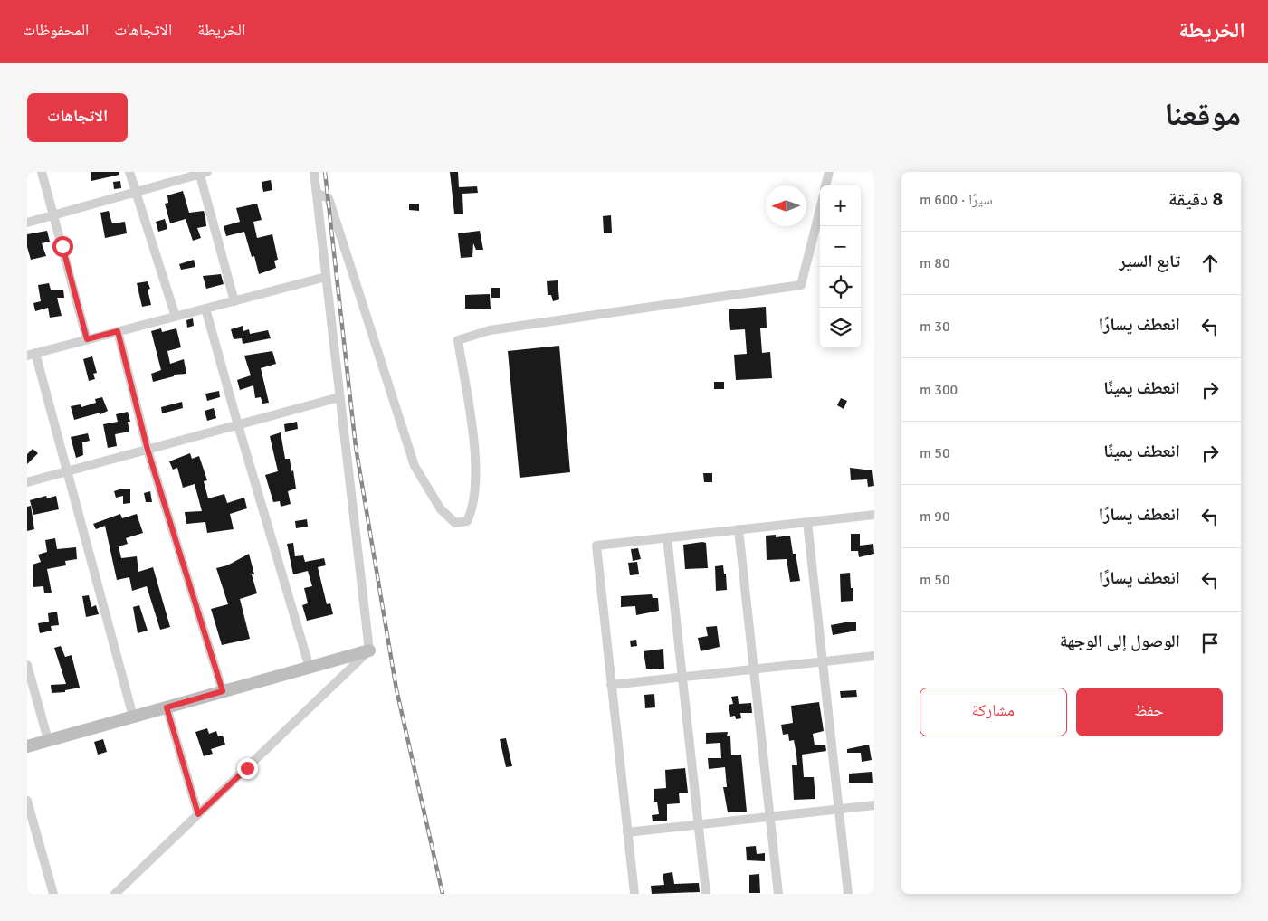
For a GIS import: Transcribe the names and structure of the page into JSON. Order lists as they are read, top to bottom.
{
  "north": "left",
  "page": {
    "header": "الخريطة",
    "nav": ["الخريطة", "الاتجاهات", "المحفوظات"],
    "title": "موقعنا",
    "buttons": [
      "الاتجاهات",
      ["حفظ", "مشاركة"]
    ],
    "heading": ["8 دقيقة", "سيرًا · 600 m"],
    "map_buttons": ["+", "−"],
    "list": [
      ["تابع السير", "80 m"],
      ["انعطف يسارًا", "30 m"],
      ["انعطف يمينًا", "300 m"],
      ["انعطف يمينًا", "50 m"],
      ["انعطف يسارًا", "90 m"],
      ["انعطف يسارًا", "50 m"],
      "الوصول إلى الوجهة"
    ]
  }
}
